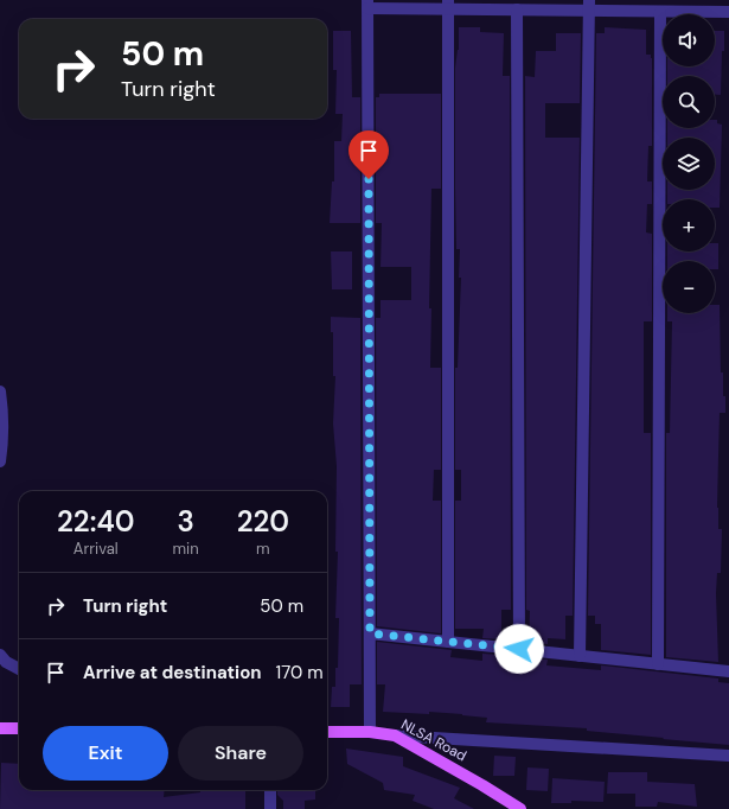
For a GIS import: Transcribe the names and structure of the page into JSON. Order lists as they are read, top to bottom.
{
  "streets": {
    "main road": ["NLSA Road"]
  },
  "page": {
    "map_buttons": ["+", "−"],
    "turn": ["50 m", "Turn right"],
    "eta": [
      "22:40",
      "Arrival",
      "3",
      "min",
      "220",
      "m"
    ],
    "list": [
      {
        "name": "Turn right",
        "value": "50 m"
      },
      {
        "name": "Arrive at destination",
        "value": "170 m"
      }
    ],
    "buttons": ["Exit", "Share"]
  }
}
